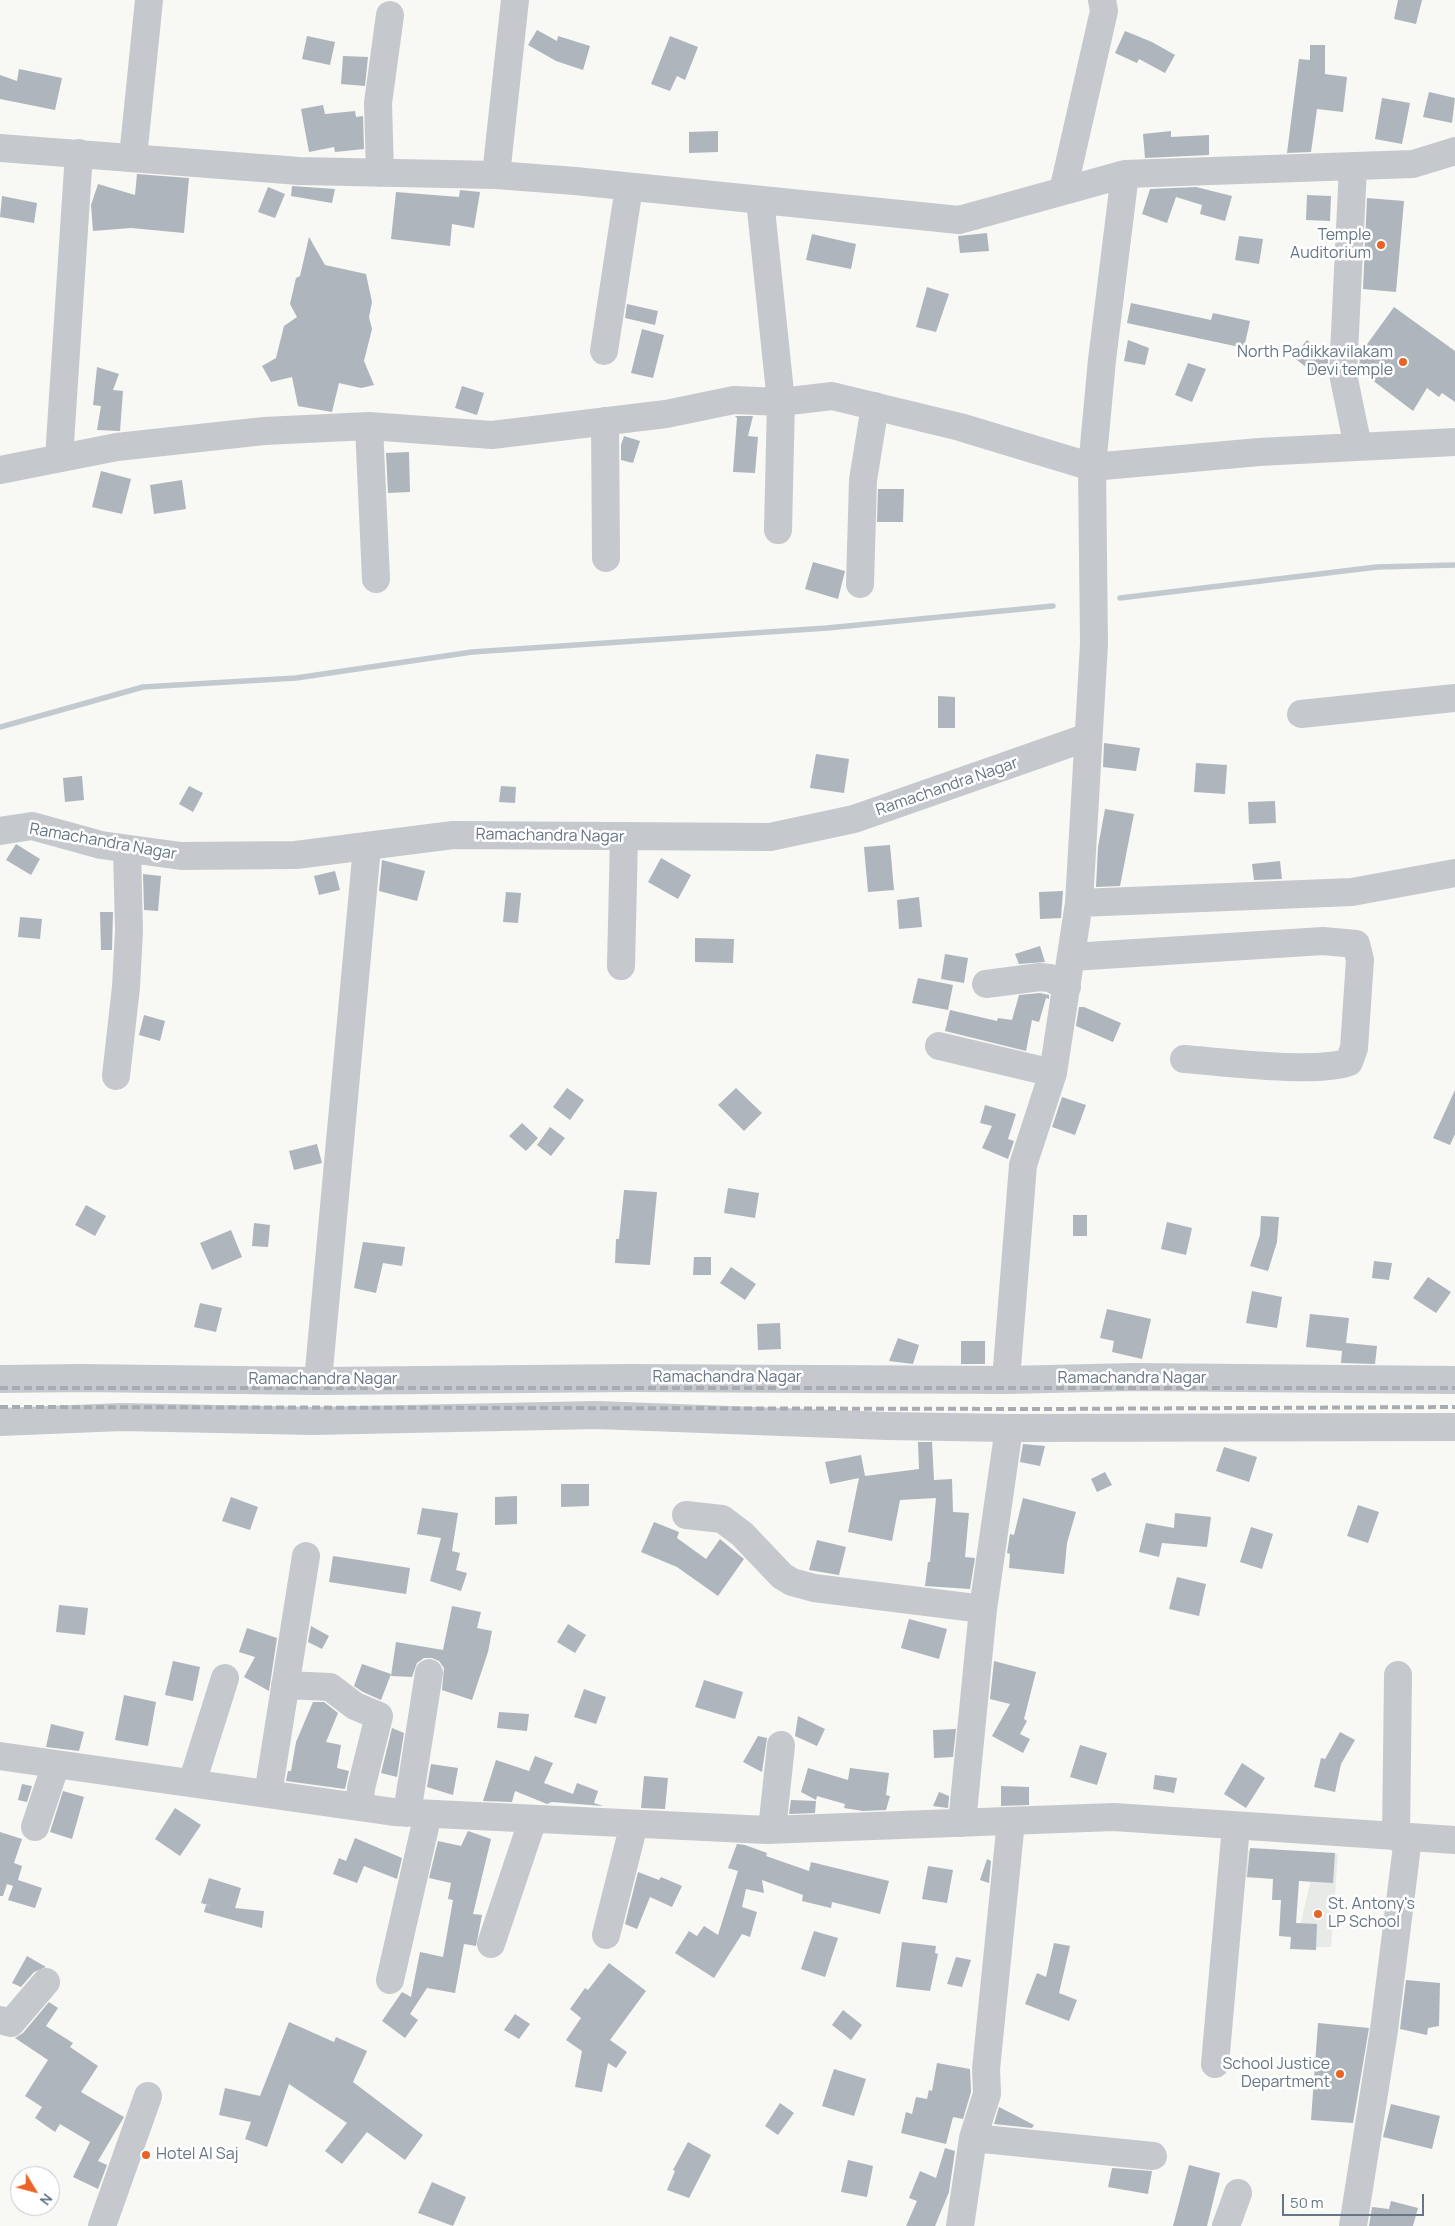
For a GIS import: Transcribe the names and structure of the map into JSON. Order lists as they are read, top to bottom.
{
  "streets": {
    "street": ["Ramachandra Nagar"]
  },
  "places": [
    "Temple Auditorium",
    "North Padikkavilakam Devi temple",
    "St. Antony's LP School",
    "School Justice Department",
    "Hotel Al Saj"
  ],
  "scale_bar": "50 m",
  "north": "bottom right"
}
